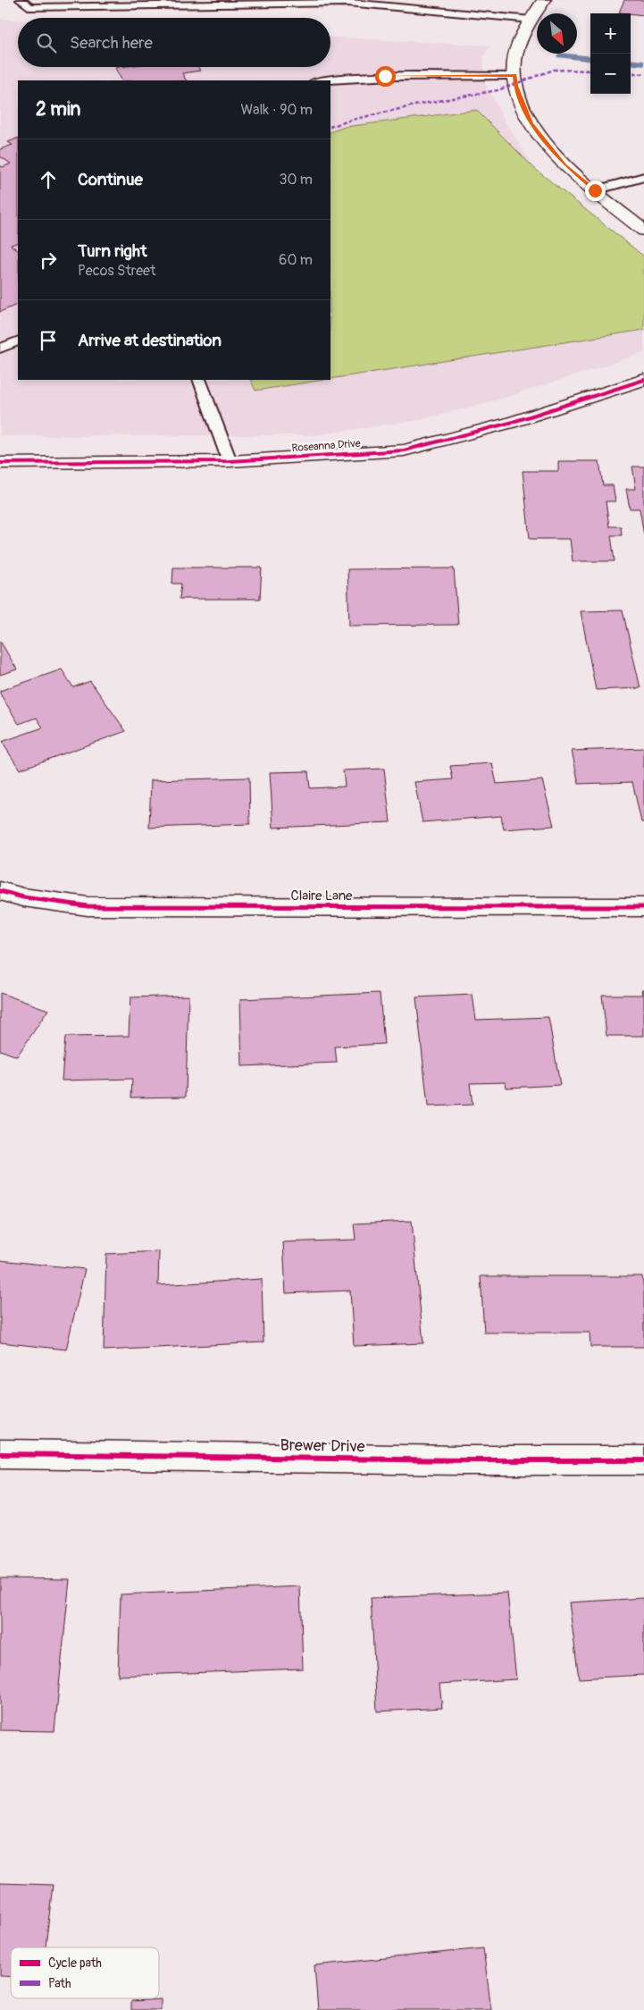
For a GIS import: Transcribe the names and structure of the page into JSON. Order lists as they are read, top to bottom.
{
  "streets": {
    "street": ["Roseanna Drive", "Claire Lane", "Brewer Drive"]
  },
  "legend": ["Cycle path", "Path"],
  "north": "bottom right",
  "page": {
    "map_buttons": ["+", "−"],
    "search": "Search here",
    "heading": ["2 min", "Walk · 90 m"],
    "list": [
      ["Continue", "30 m"],
      ["Turn right", "Pecos Street", "60 m"],
      "Arrive at destination"
    ]
  }
}
